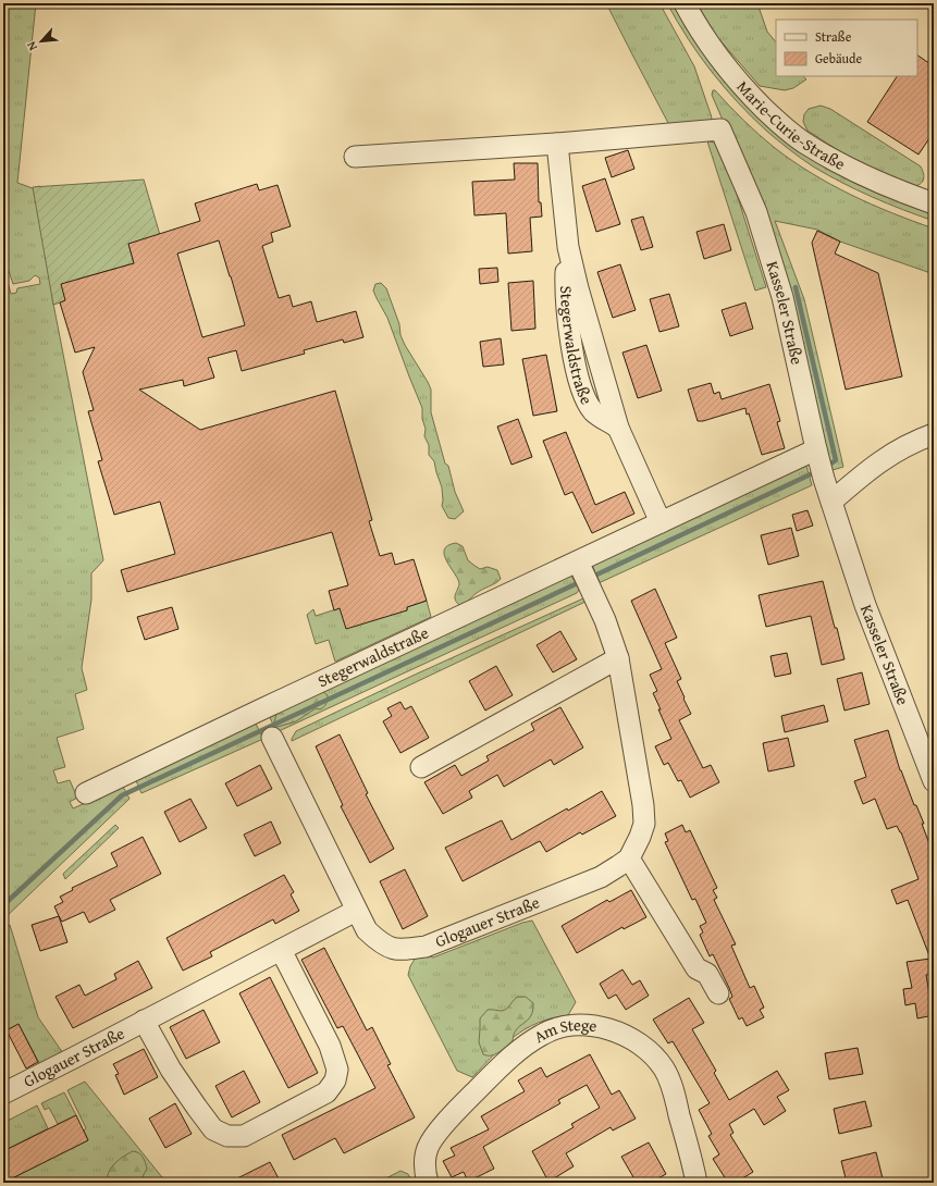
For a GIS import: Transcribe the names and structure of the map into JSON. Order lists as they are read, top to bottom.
{
  "streets": {
    "street": [
      "Marie-Curie-Straße",
      "Kasseler Straße",
      "Stegerwaldstraße",
      "Glogauer Straße",
      "Am Stege"
    ]
  },
  "crossings": [
    ["Kasseler Straße", "Stegerwaldstraße"],
    ["Stegerwaldstraße", "Glogauer Straße"]
  ],
  "legend": ["Straße", "Gebäude"],
  "north": "bottom left"
}
